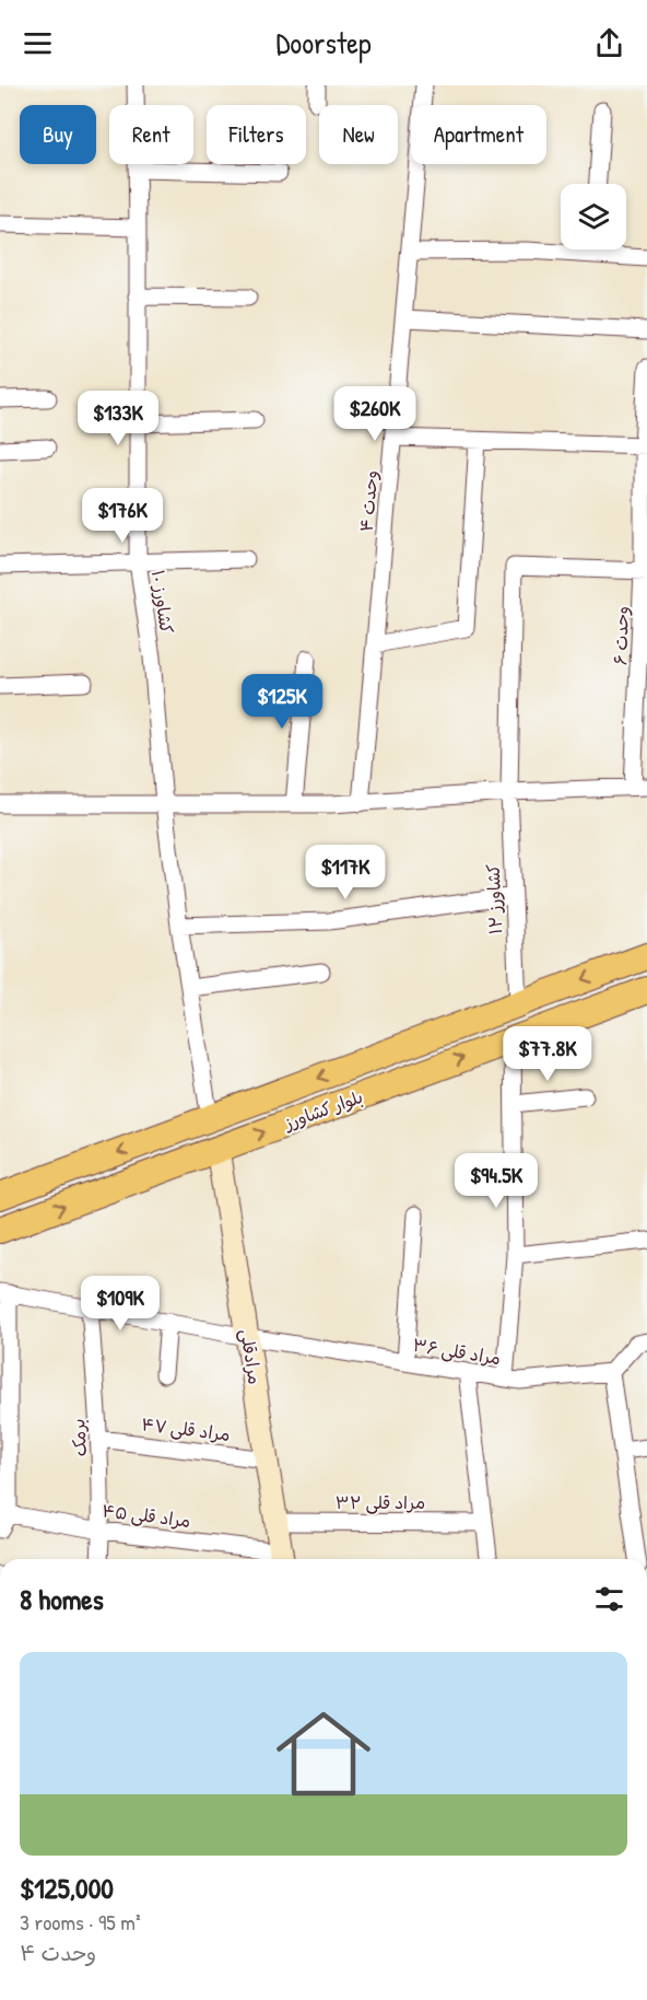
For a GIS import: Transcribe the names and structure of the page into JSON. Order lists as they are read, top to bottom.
{
  "streets": {
    "main road": ["بلوار کشاورز"],
    "street": [
      "وحدت ۴",
      "کشاورز ۱۰",
      "وحدت ۶",
      "کشاورز ۱۲",
      "مراد قلی ۳۶",
      "مرادقلی",
      "مراد قلی ۴۷",
      "برمک",
      "مراد قلی ۳۲",
      "مراد قلی ۴۵"
    ]
  },
  "crossings": [
    ["کشاورز ۱۰", "بلوار کشاورز"],
    ["وحدت ۶", "کشاورز ۱۲"],
    ["کشاورز ۱۲", "بلوار کشاورز"],
    ["بلوار کشاورز", "مرادقلی"],
    ["مراد قلی ۳۶", "مرادقلی"],
    ["مراد قلی ۳۶", "برمک"],
    ["مرادقلی", "مراد قلی ۴۷"],
    ["مرادقلی", "مراد قلی ۳۲"],
    ["مرادقلی", "مراد قلی ۴۵"],
    ["مراد قلی ۴۷", "برمک"],
    ["برمک", "مراد قلی ۴۵"]
  ],
  "page": {
    "header": "Doorstep",
    "chip": [
      "Buy",
      "Rent",
      "Filters",
      "New",
      "Apartment"
    ],
    "price": [
      "$260K",
      "$133K",
      "$176K",
      "$125K",
      "$117K",
      "$77.8K",
      "$94.5K",
      "$109K"
    ],
    "heading": "8 homes",
    "list": [
      {
        "name": "$125,000",
        "note": "3 rooms · 95 m² · وحدت ۴"
      }
    ]
  }
}
